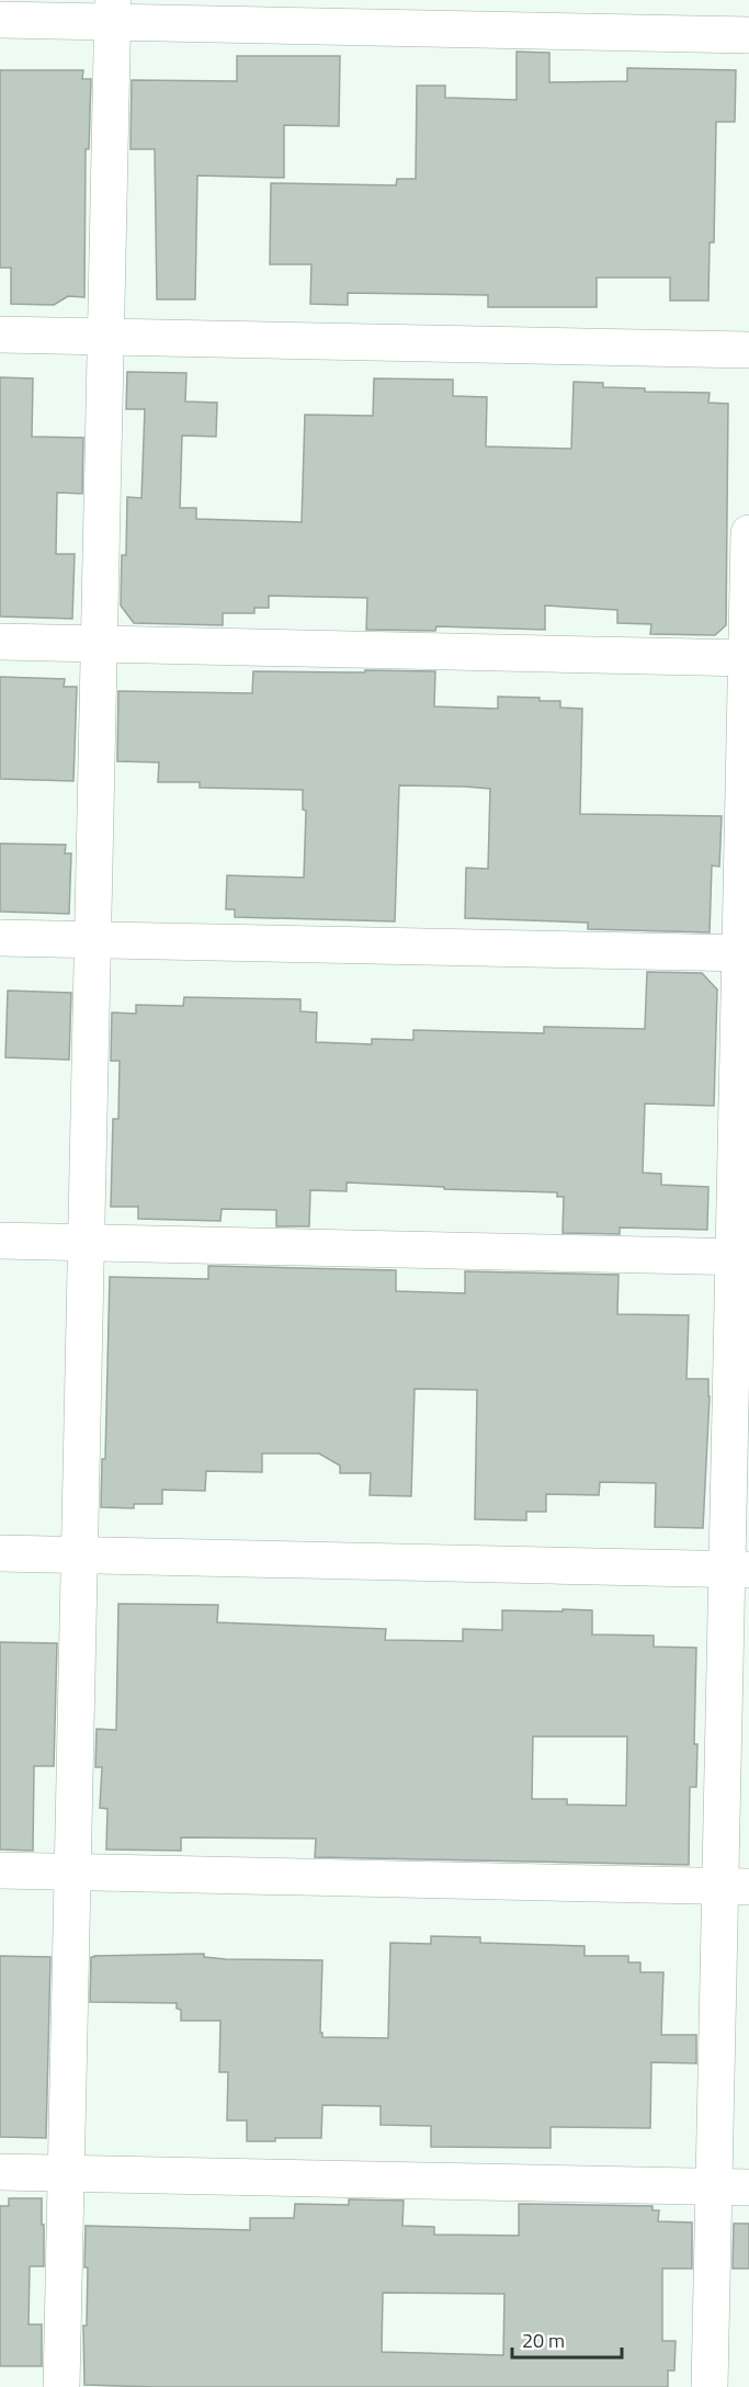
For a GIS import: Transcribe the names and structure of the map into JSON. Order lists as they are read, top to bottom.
{
  "scale_bar": "20 m"
}
